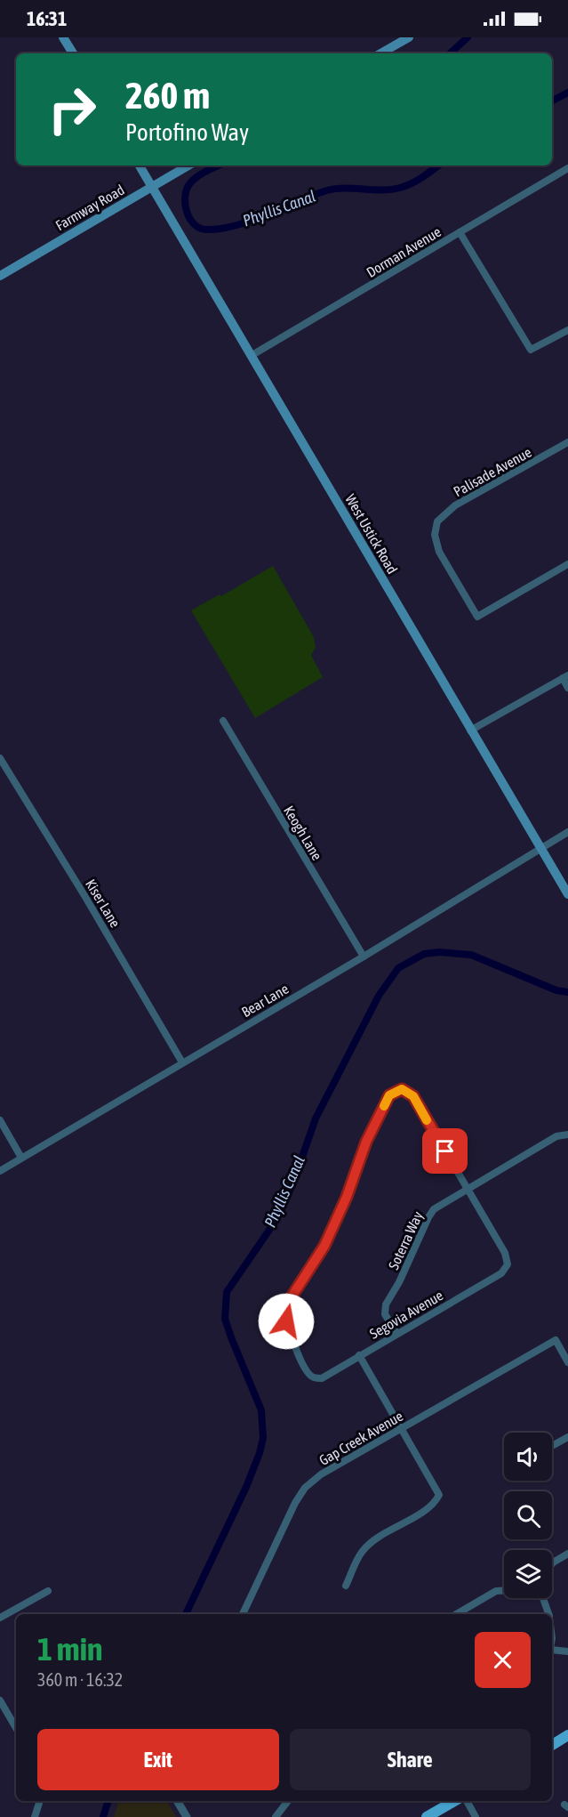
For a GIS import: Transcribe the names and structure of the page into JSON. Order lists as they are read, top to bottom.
{
  "streets": {
    "main road": ["Farmway Road", "West Ustick Road"],
    "street": [
      "Dorman Avenue",
      "Palisade Avenue",
      "Keogh Lane",
      "Kiser Lane",
      "Bear Lane",
      "Soterra Way",
      "Segovia Avenue",
      "Gap Creek Avenue"
    ]
  },
  "crossings": [
    ["Farmway Road", "West Ustick Road"],
    ["Dorman Avenue", "West Ustick Road"],
    ["West Ustick Road", "Bear Lane"],
    ["Keogh Lane", "Bear Lane"],
    ["Kiser Lane", "Bear Lane"],
    ["Soterra Way", "Segovia Avenue"]
  ],
  "water": ["Phyllis Canal"],
  "page": {
    "status": "16:31",
    "turn": ["260 m", "Portofino Way"],
    "heading": ["1 min", "360 m · 16:32"],
    "buttons": ["Exit", "Share"]
  }
}
